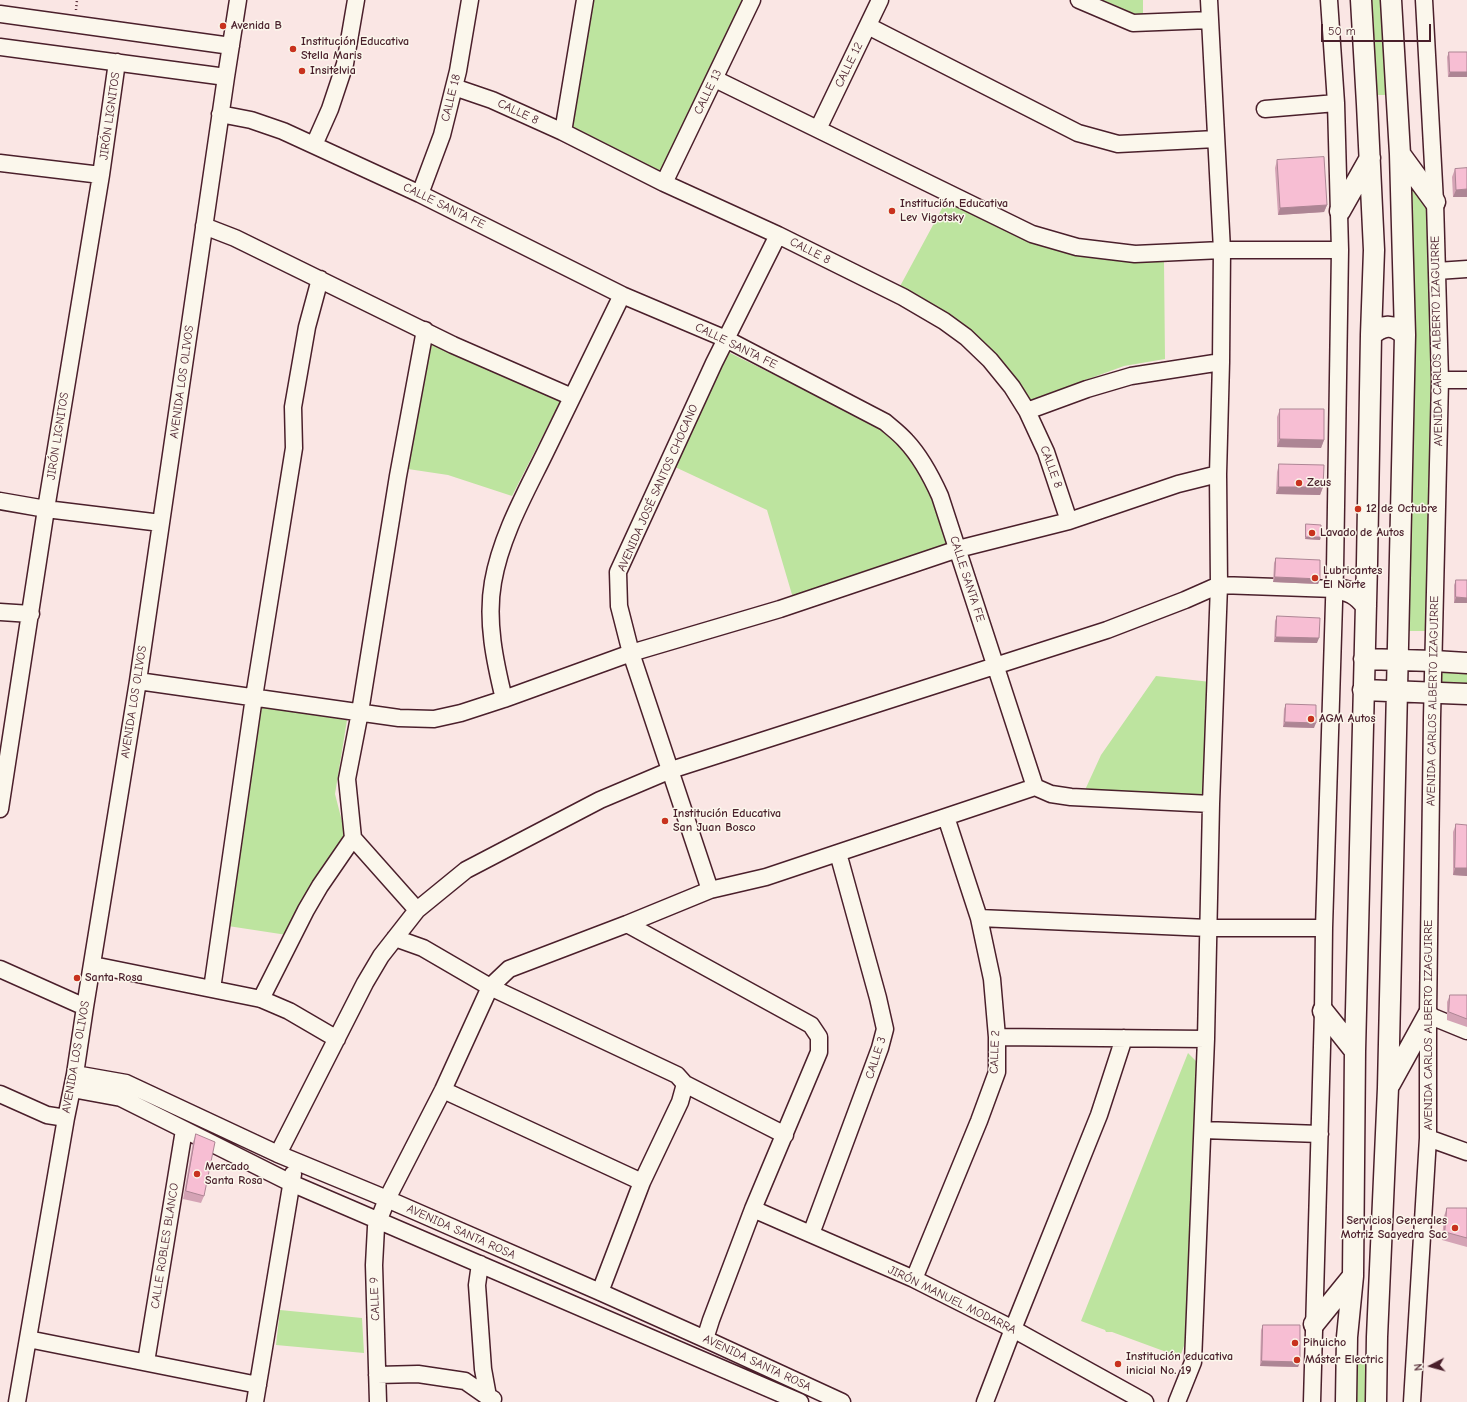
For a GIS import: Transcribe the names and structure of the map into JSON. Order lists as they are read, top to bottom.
{
  "streets": {
    "street": [
      "CALLE 12",
      "CALLE 13",
      "CALLE 18",
      "CALLE 8",
      "JIRÓN LIGNITOS",
      "CALLE SANTA FE",
      "AVENIDA CARLOS ALBERTO IZAGUIRRE",
      "AVENIDA LOS OLIVOS",
      "AVENIDA JOSÉ SANTOS CHOCANO",
      "CALLE 2",
      "CALLE 3",
      "AVENIDA SANTA ROSA",
      "CALLE ROBLES BLANCO",
      "CALLE 9",
      "JIRÓN MANUEL MODARRA"
    ]
  },
  "crossings": [
    ["CALLE 13", "CALLE 8"],
    ["CALLE 18", "CALLE 8"],
    ["CALLE 18", "CALLE SANTA FE"],
    ["CALLE 8", "AVENIDA JOSÉ SANTOS CHOCANO"],
    ["CALLE SANTA FE", "AVENIDA LOS OLIVOS"],
    ["CALLE SANTA FE", "AVENIDA JOSÉ SANTOS CHOCANO"],
    ["AVENIDA LOS OLIVOS", "AVENIDA SANTA ROSA"],
    ["CALLE 2", "JIRÓN MANUEL MODARRA"],
    ["CALLE 3", "JIRÓN MANUEL MODARRA"],
    ["AVENIDA SANTA ROSA", "CALLE ROBLES BLANCO"],
    ["AVENIDA SANTA ROSA", "CALLE 9"]
  ],
  "places": [
    "Avenida B",
    "Institución Educativa Stella Maris",
    "Insitelvia",
    "Institución Educativa Lev Vigotsky",
    "Zeus",
    "12 de Octubre",
    "Lavado de Autos",
    "Lubricantes El Norte",
    "AGM Autos",
    "Institución Educativa San Juan Bosco",
    "Santa Rosa",
    "Mercado Santa Rosa",
    "Servicios Generales Motriz Saayedra Sac",
    "Pihuicho",
    "Máster Electric",
    "Institución educativa inicial No. 19"
  ],
  "scale_bar": "50 m",
  "north": "left"
}
